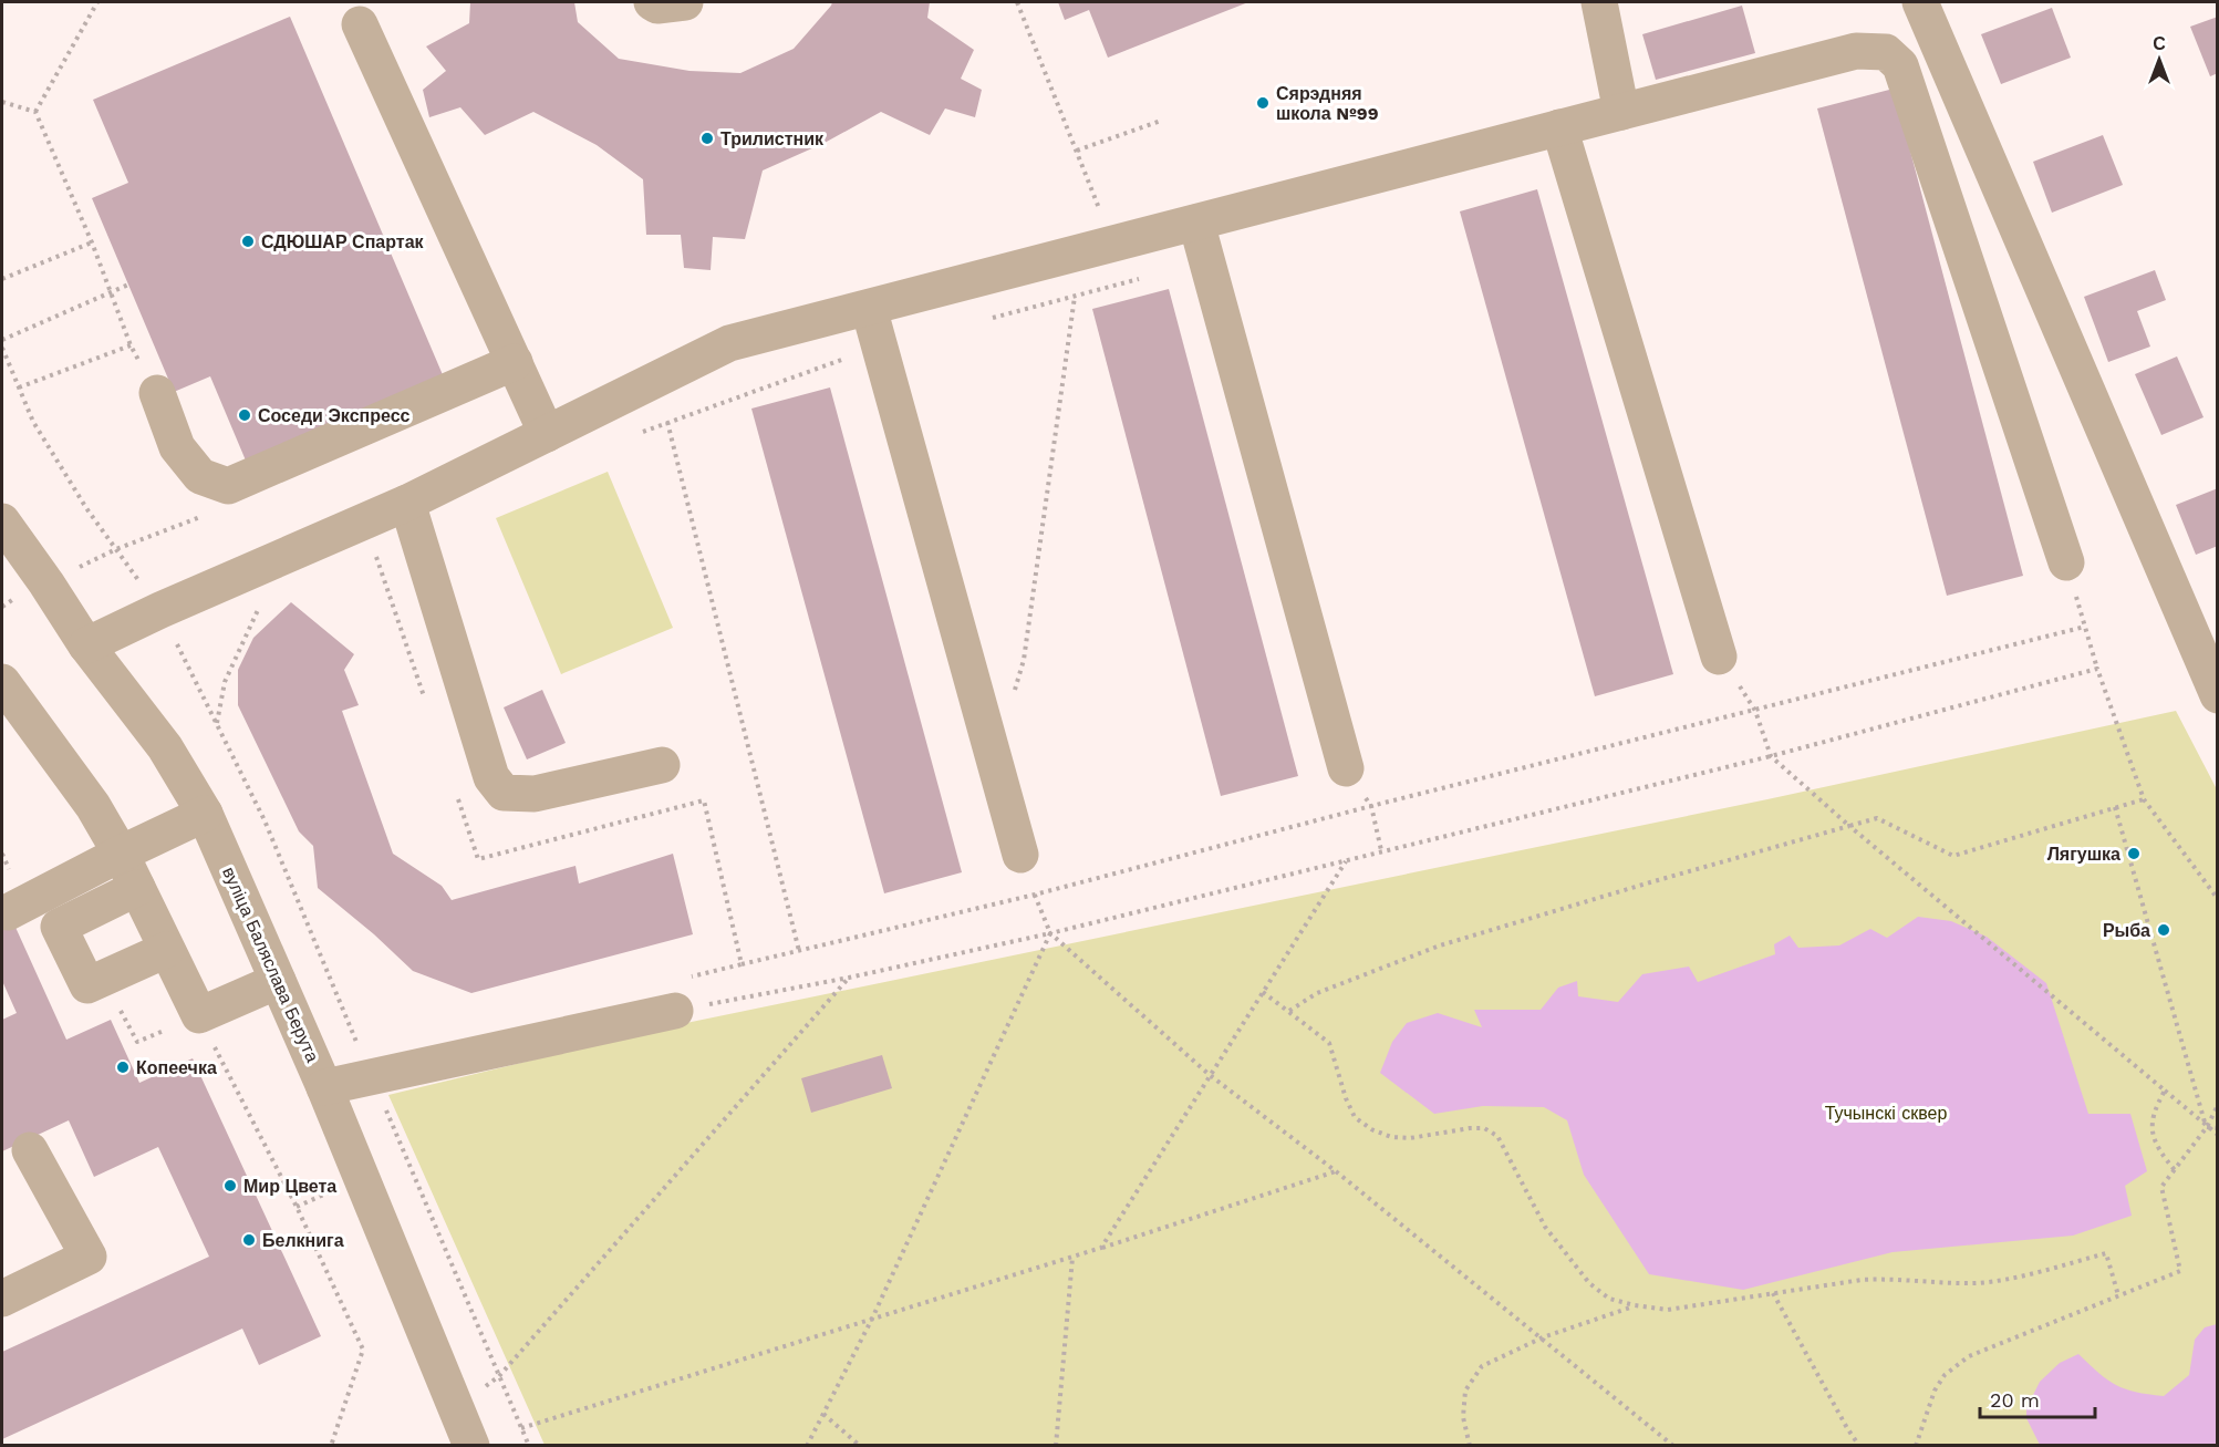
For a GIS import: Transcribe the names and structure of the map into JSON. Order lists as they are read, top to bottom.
{
  "streets": {
    "street": ["вуліца Баляслава Берута"]
  },
  "parks": ["Тучынскі сквер"],
  "places": [
    "Сярэдняя школа №99",
    "Трилистник",
    "СДЮШАР Спартак",
    "Соседи Экспресс",
    "Лягушка",
    "Рыба",
    "Копеечка",
    "Мир Цвета",
    "Белкнига"
  ],
  "scale_bar": "20 m",
  "north": "top"
}
